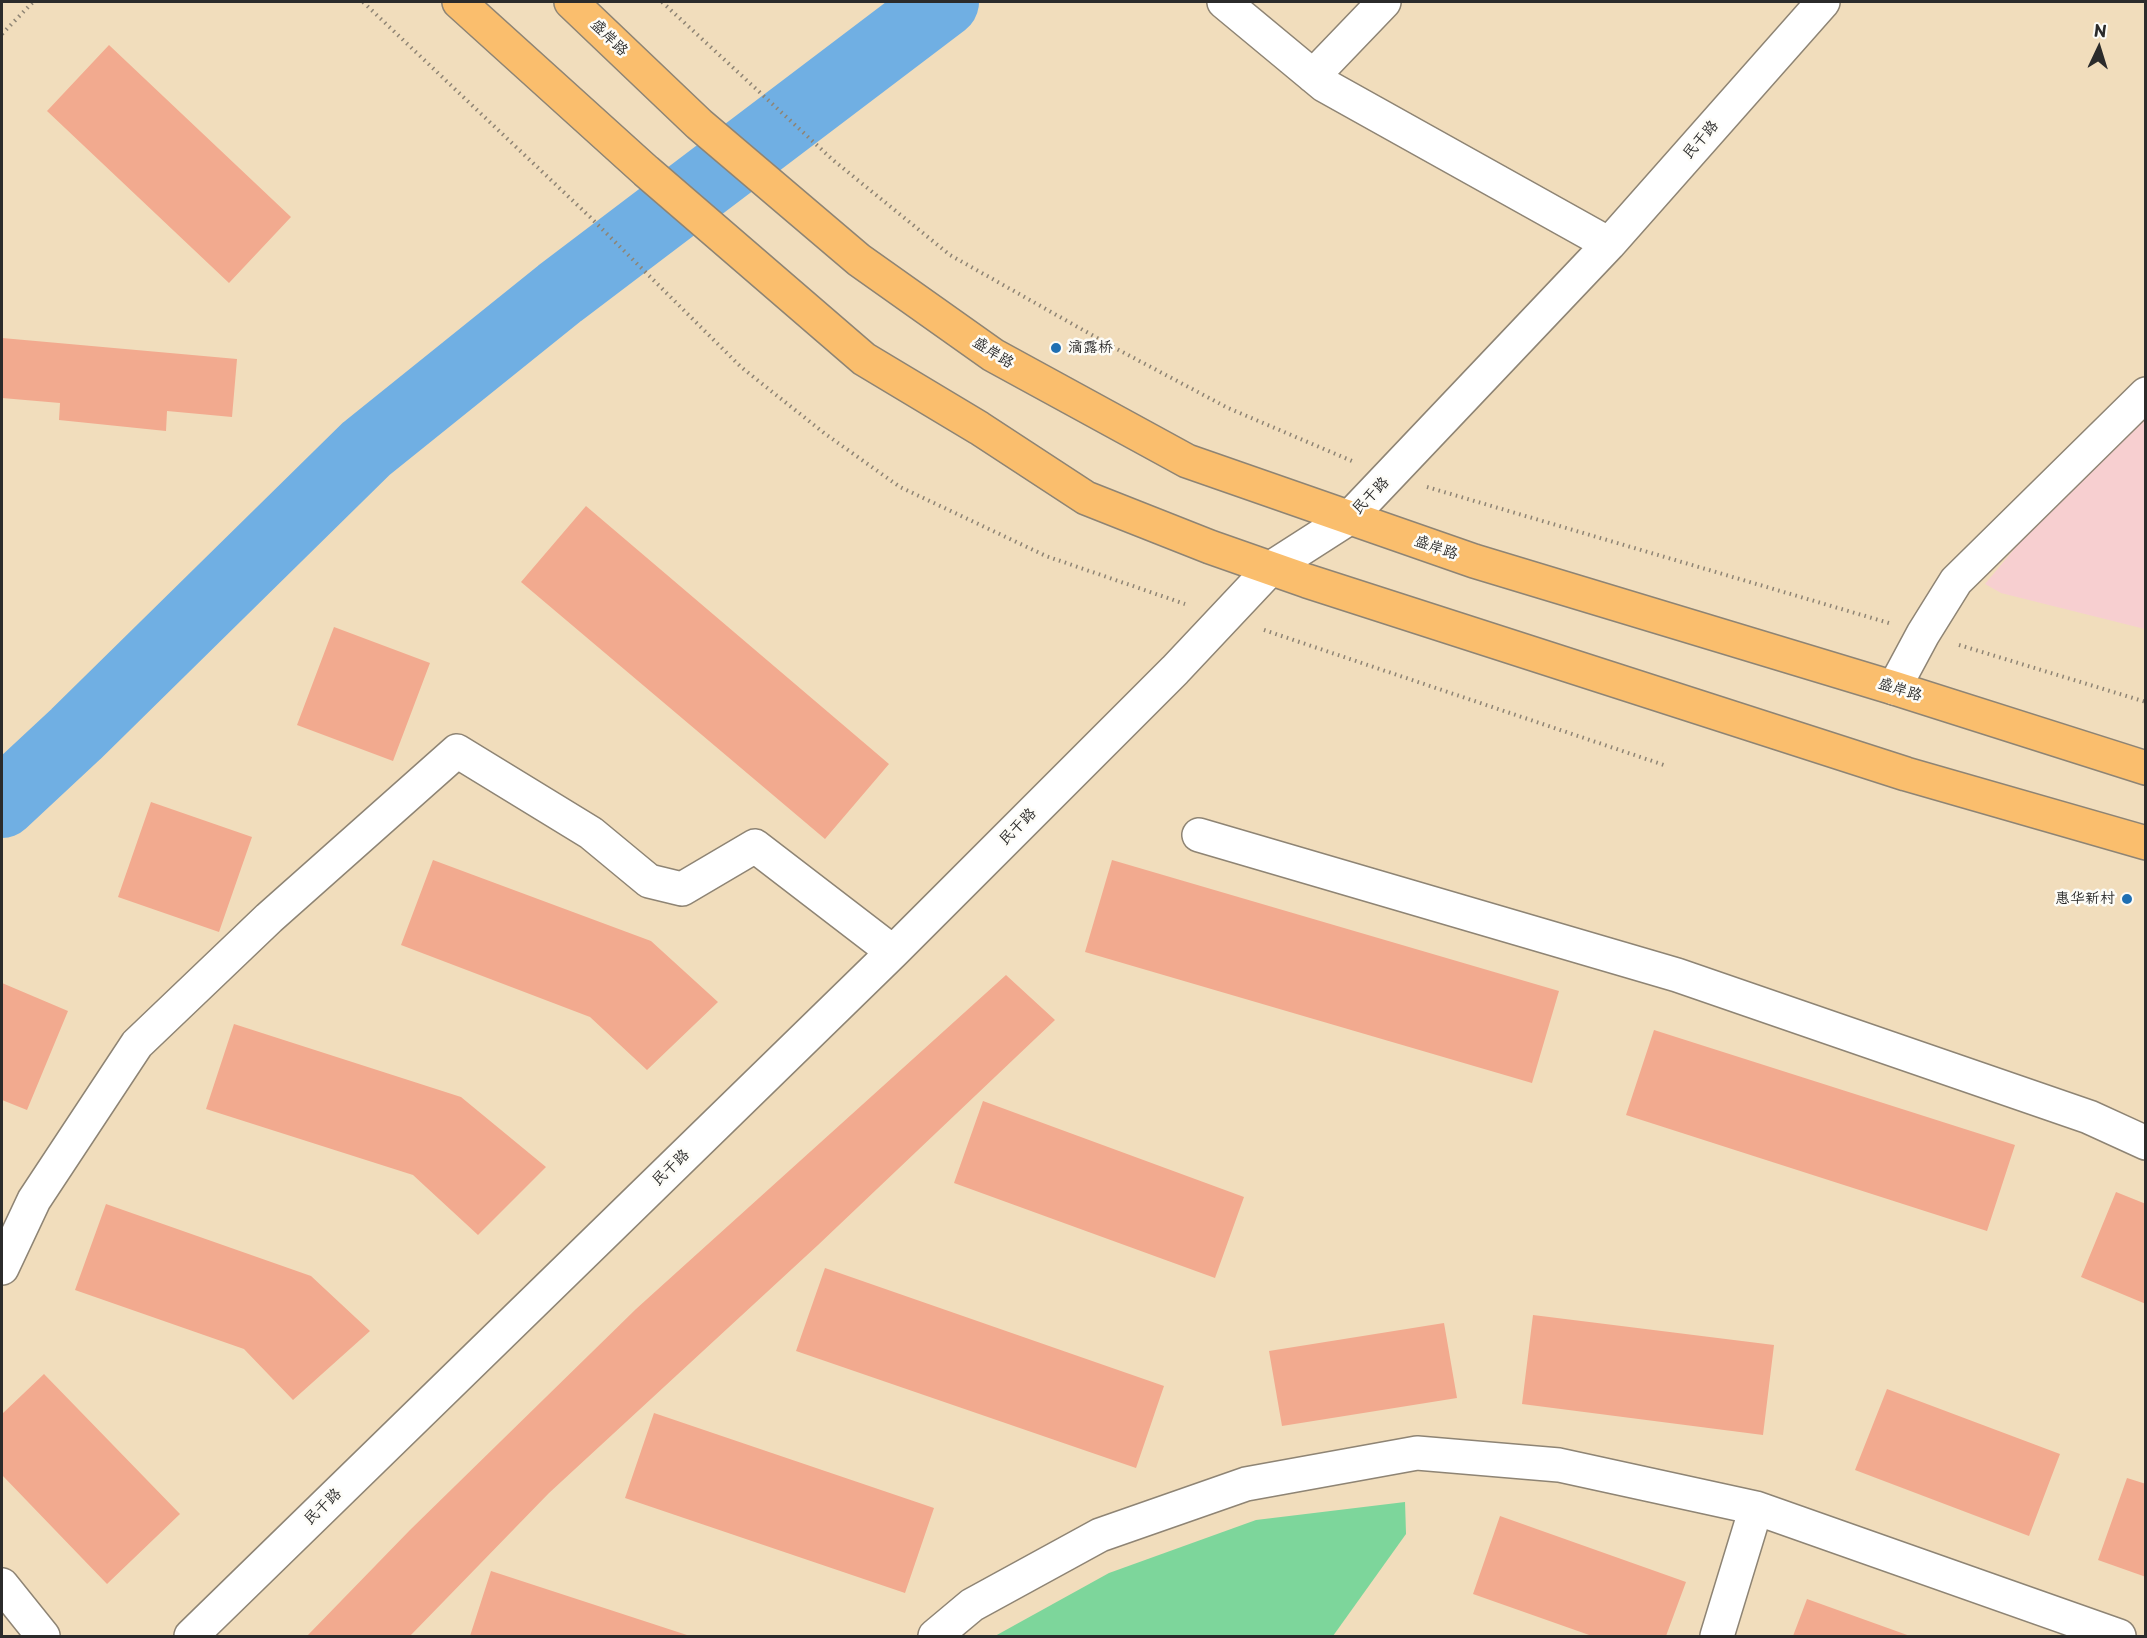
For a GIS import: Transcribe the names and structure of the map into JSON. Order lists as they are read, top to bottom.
{
  "streets": {
    "main road": ["盛岸路"],
    "street": ["民干路"]
  },
  "crossings": [
    ["盛岸路", "民干路"]
  ],
  "places": ["滴露桥", "惠华新村"],
  "north": "top"
}
